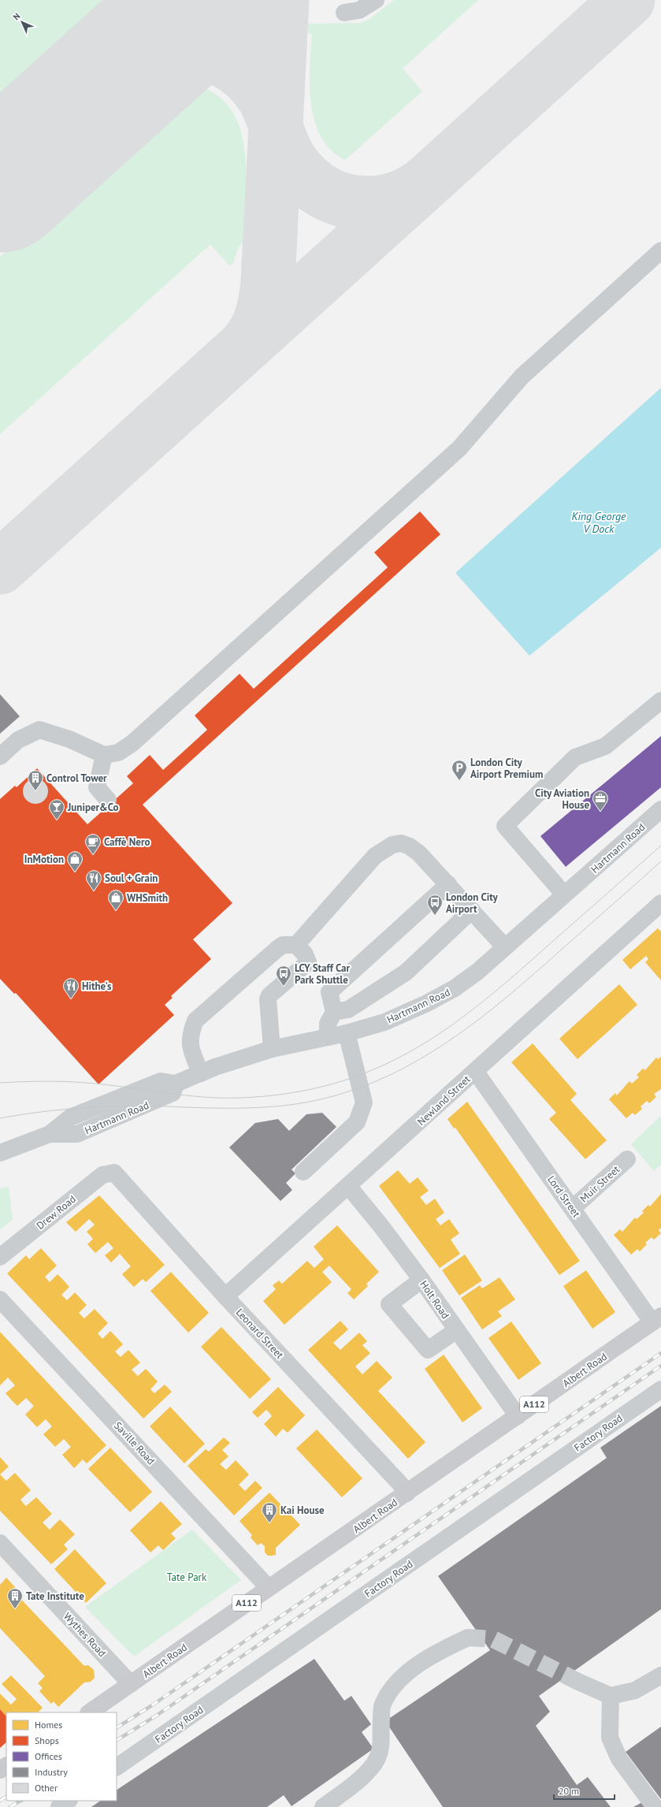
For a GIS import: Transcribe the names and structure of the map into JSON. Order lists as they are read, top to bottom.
{
  "streets": {
    "main road": ["Albert Road", "A112"],
    "street": [
      "Hartmann Road",
      "Newland Street",
      "Muir Street",
      "Lord Street",
      "Drew Road",
      "Holt Road",
      "Leonard Street",
      "Factory Road",
      "Saville Road",
      "Wythes Road"
    ]
  },
  "crossings": [
    ["Newland Street", "Lord Street"],
    ["Newland Street", "Holt Road"],
    ["Newland Street", "Leonard Street"],
    ["Muir Street", "Lord Street"],
    ["Lord Street", "Albert Road"],
    ["Drew Road", "Leonard Street"],
    ["Holt Road", "Albert Road"],
    ["Leonard Street", "Albert Road"],
    ["Albert Road", "Saville Road"],
    ["Albert Road", "Wythes Road"]
  ],
  "water": ["King George V Dock"],
  "parks": ["Tate Park"],
  "places": {
    "parking": ["London City Airport Premium"],
    "building": ["Control Tower", "Kai House", "Tate Institute"],
    "office": ["City Aviation House"],
    "bar": ["Juniper&Co"],
    "cafe": ["Caffè Nero"],
    "shop": ["InMotion", "WHSmith"],
    "restaurant": ["Soul + Grain", "Hithe's"],
    "bus stop": ["London City Airport", "LCY Staff Car Park Shuttle"]
  },
  "legend": [
    "Homes",
    "Shops",
    "Offices",
    "Industry",
    "Other"
  ],
  "scale_bar": "20 m",
  "north": "top left"
}
